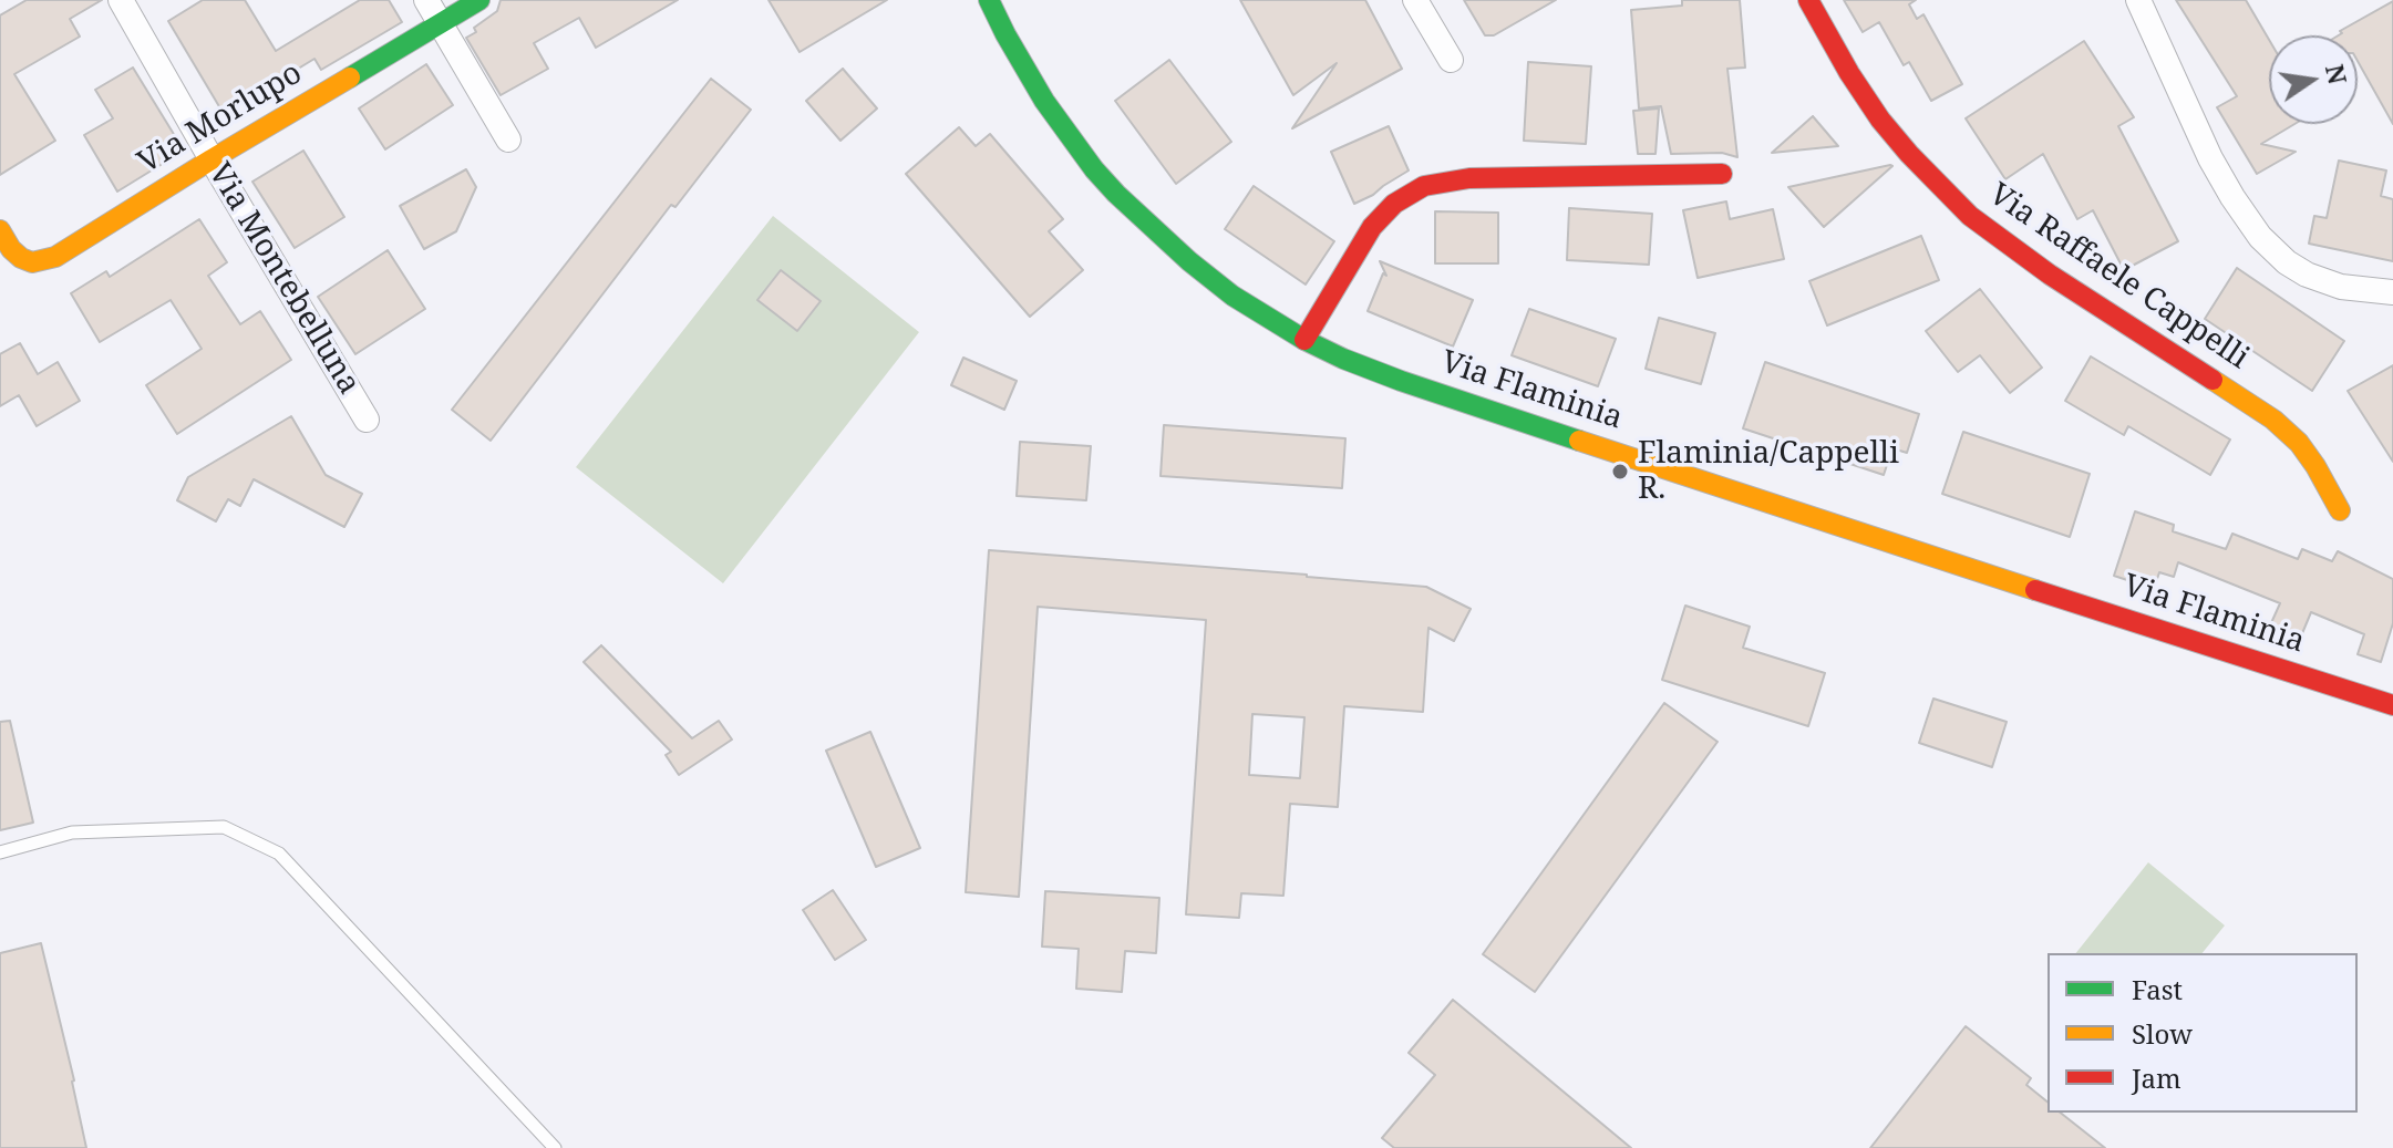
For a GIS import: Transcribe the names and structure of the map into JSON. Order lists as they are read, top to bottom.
{
  "streets": {
    "street": [
      "Via Morlupo",
      "Via Raffaele Cappelli",
      "Via Montebelluna",
      "Via Flaminia"
    ]
  },
  "crossings": [
    ["Via Morlupo", "Via Montebelluna"]
  ],
  "places": ["Flaminia/Cappelli R."],
  "legend": ["Fast", "Slow", "Jam"],
  "north": "right"
}
